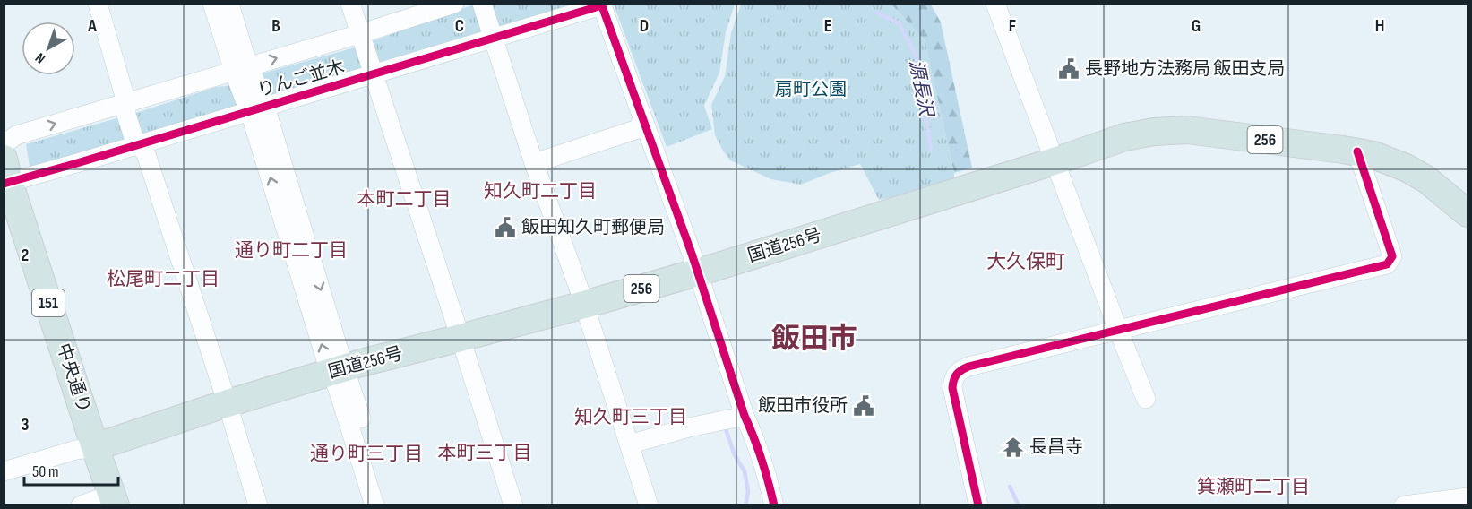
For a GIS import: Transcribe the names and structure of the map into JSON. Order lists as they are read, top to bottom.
{
  "streets": {
    "highway": [
      "256",
      "国道256号",
      "151",
      "中央通り"
    ],
    "street": ["りんご並木"]
  },
  "crossings": [
    ["りんご並木", "中央通り"],
    ["国道256号", "中央通り"]
  ],
  "districts": [
    "知久町二丁目",
    "本町二丁目",
    "通り町二丁目",
    "大久保町",
    "松尾町二丁目",
    "飯田市",
    "知久町三丁目",
    "本町三丁目",
    "通り町三丁目",
    "箕瀬町二丁目"
  ],
  "water": ["源長沢"],
  "parks": ["扇町公園"],
  "places": {
    "public building": ["長野地方法務局 飯田支局", "飯田知久町郵便局", "飯田市役所"],
    "temple": ["長昌寺"]
  },
  "scale_bar": "50 m",
  "north": "bottom left",
  "grid": {
    "columns": [
      "A",
      "B",
      "C",
      "D",
      "E",
      "F",
      "G",
      "H"
    ],
    "rows": ["2", "3"]
  }
}
